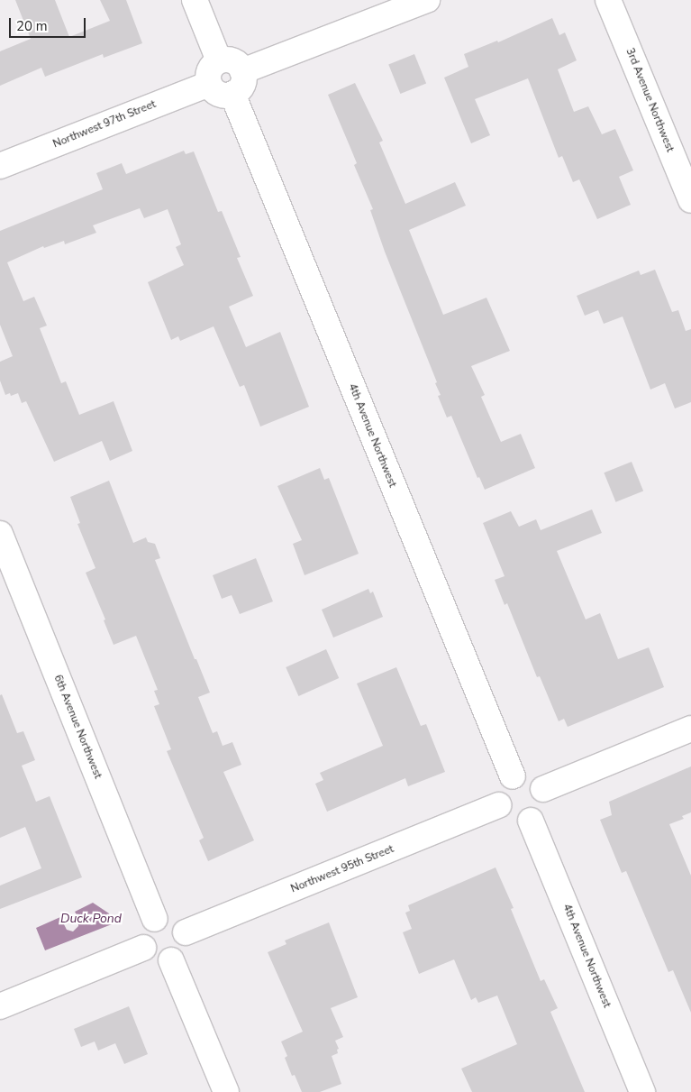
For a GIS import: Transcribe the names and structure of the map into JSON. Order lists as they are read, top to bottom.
{
  "streets": {
    "street": [
      "3rd Avenue Northwest",
      "Northwest 97th Street",
      "4th Avenue Northwest",
      "6th Avenue Northwest",
      "Northwest 95th Street"
    ]
  },
  "crossings": [
    ["Northwest 97th Street", "4th Avenue Northwest"],
    ["4th Avenue Northwest", "Northwest 95th Street"],
    ["6th Avenue Northwest", "Northwest 95th Street"]
  ],
  "water": ["Duck Pond"],
  "scale_bar": "20 m"
}
